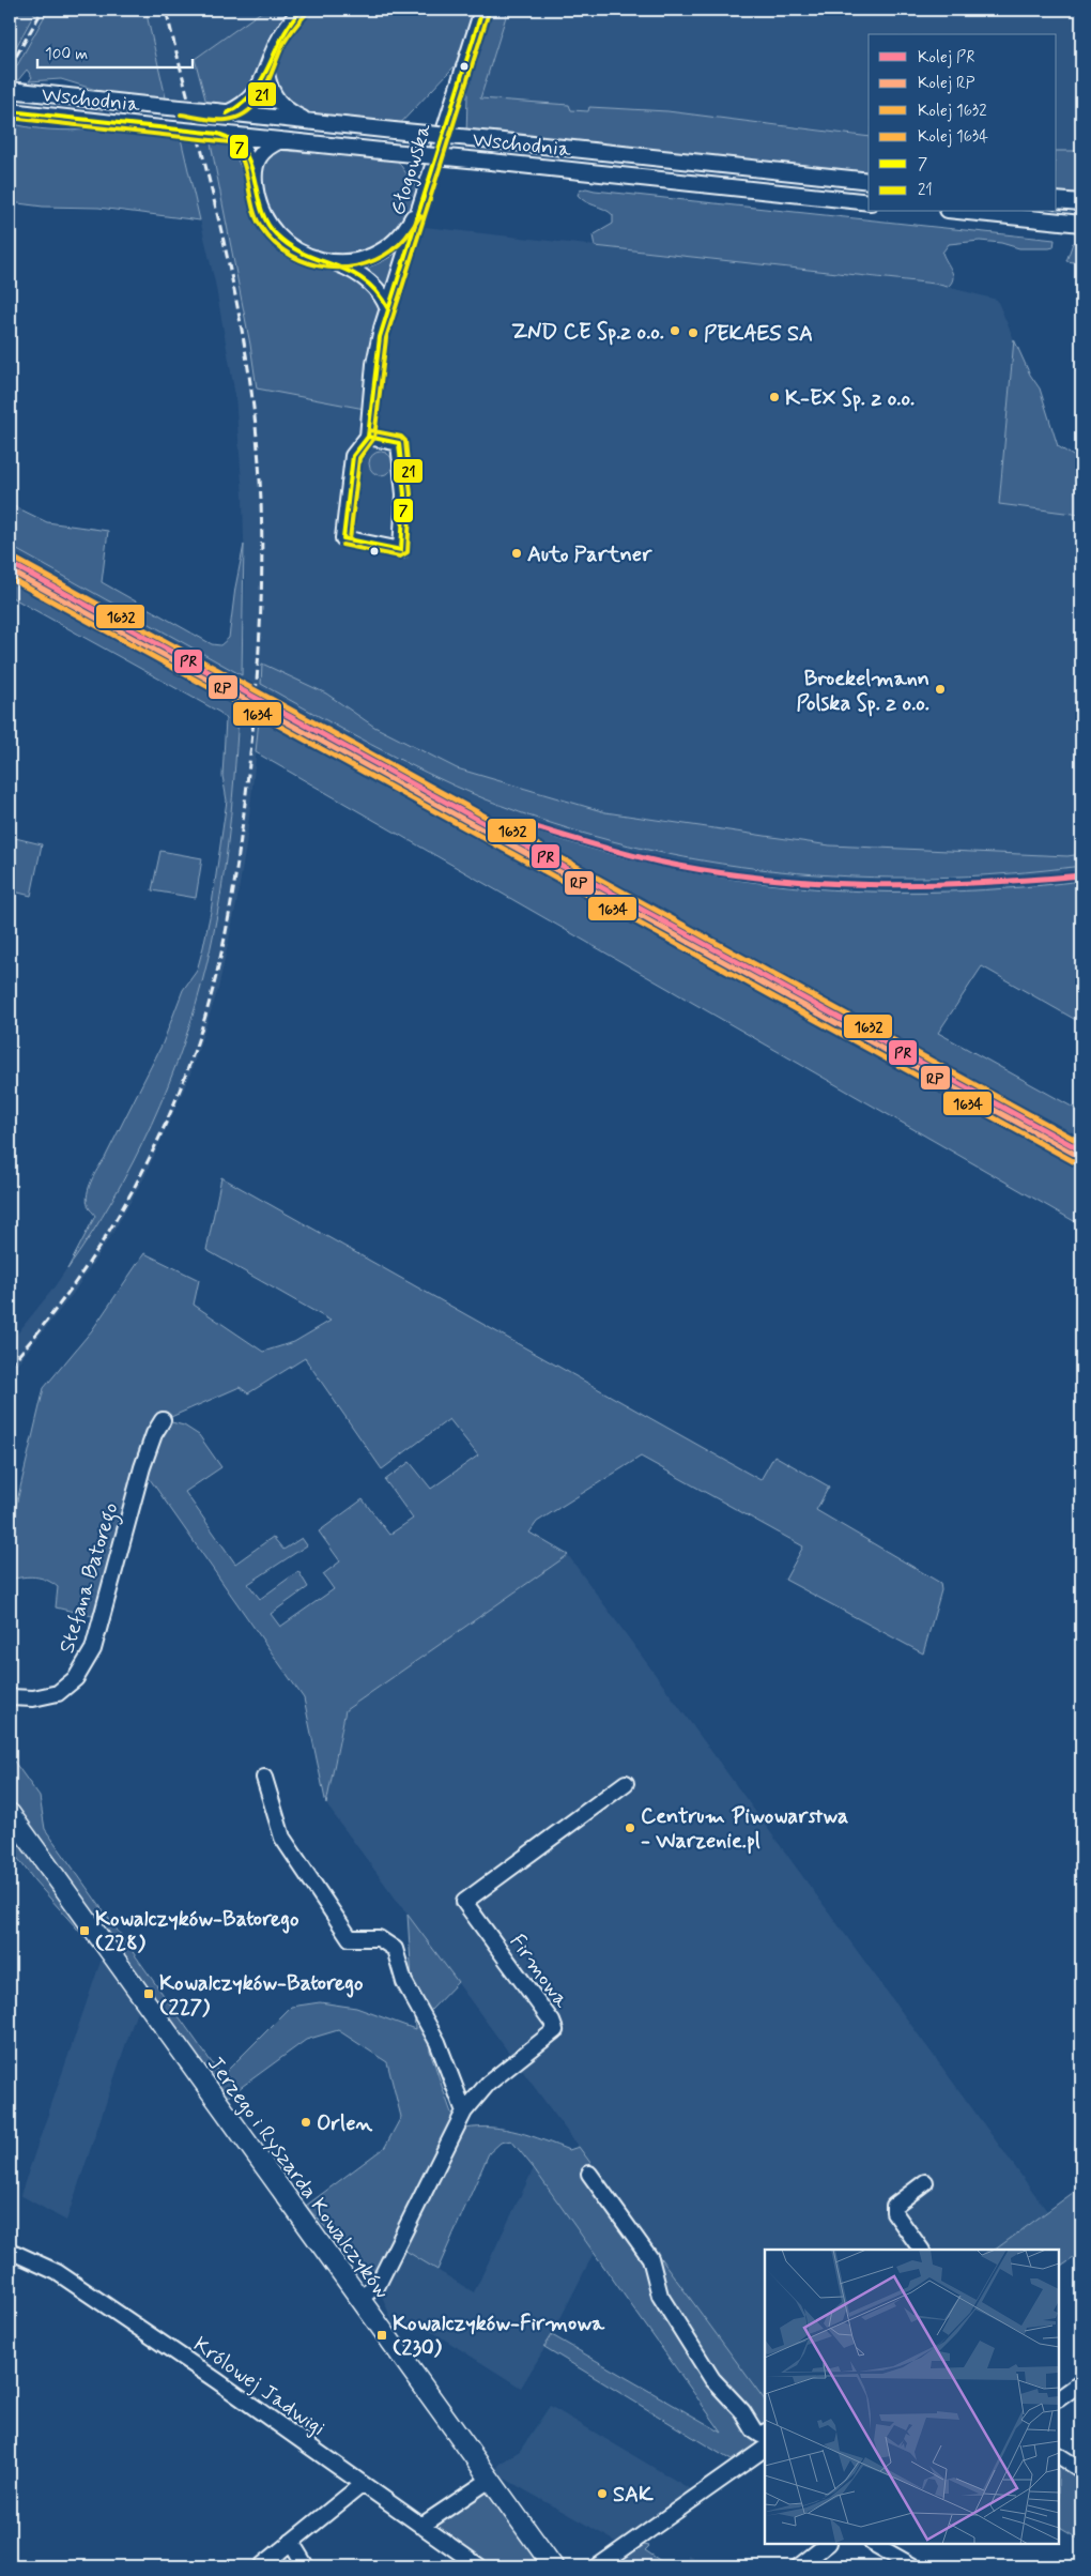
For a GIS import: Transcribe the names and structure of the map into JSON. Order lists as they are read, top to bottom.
{
  "streets": {
    "main road": ["Jerzego i Ryszarda Kowalczyków"],
    "street": [
      "Wschodnia",
      "Głogowska",
      "Stefana Batorego",
      "Firmowa",
      "Królowej Jadwigi"
    ]
  },
  "crossings": [
    ["Firmowa", "Jerzego i Ryszarda Kowalczyków"]
  ],
  "places": {
    "other": [
      "ZND CE Sp.z o.o.",
      "PEKAES SA",
      "K-EX Sp. z o.o.",
      "Auto Partner",
      "Broekelmann Polska Sp. z o.o.",
      "Centrum Piwowarstwa - Warzenie.pl",
      "Orlen",
      "SAK"
    ],
    "transit": ["Kowalczyków-Batorego (228)", "Kowalczyków-Batorego (227)", "Kowalczyków-Firmowa (230)"]
  },
  "lines": [
    "transit line 7",
    "transit line 21",
    "rail line 1632",
    "rail line PR",
    "rail line RP",
    "rail line 1634"
  ],
  "legend": [
    "Kolej PR",
    "Kolej RP",
    "Kolej 1632",
    "Kolej 1634",
    "7",
    "21"
  ],
  "scale_bar": "100 m"
}
